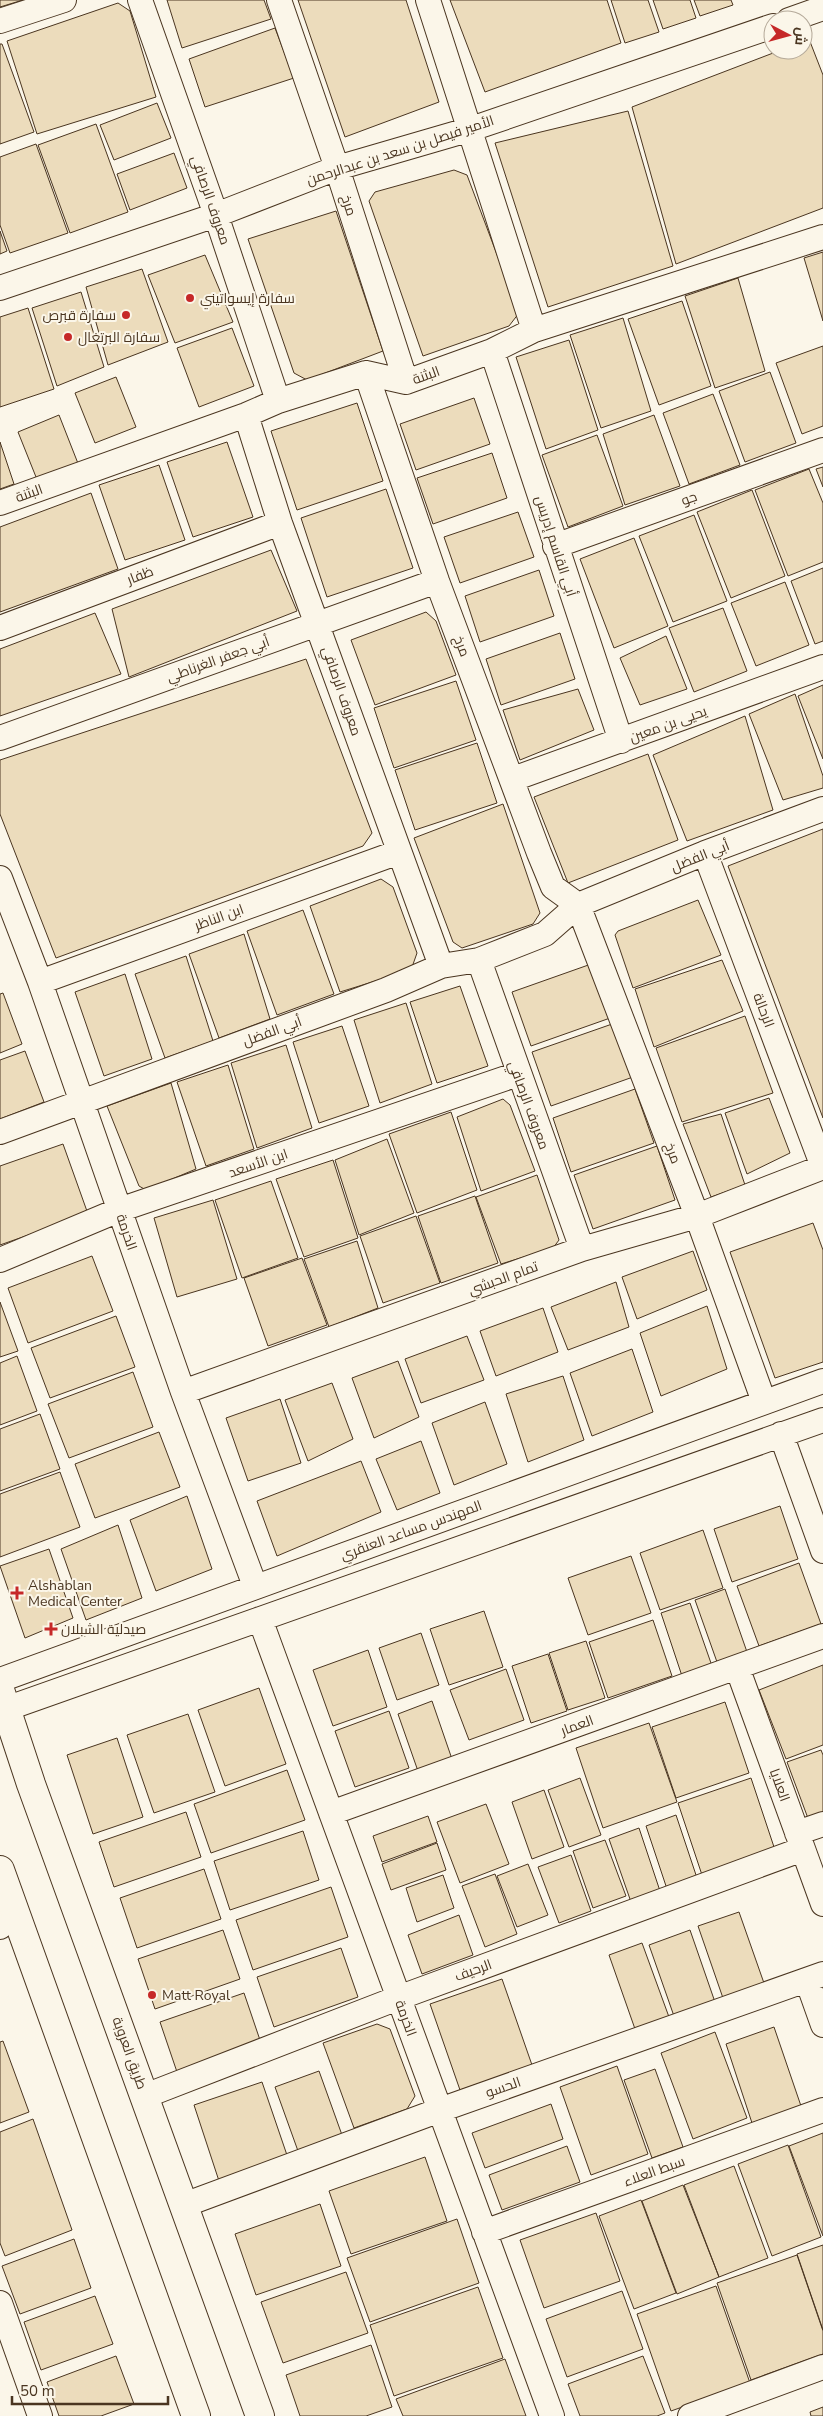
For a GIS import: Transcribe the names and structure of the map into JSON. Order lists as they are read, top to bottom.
{
  "streets": {
    "main road": ["طريق العروبة"],
    "street": [
      "الأمير فيصل بن سعد بن عبدالرحمن",
      "معروف الرصافي",
      "مرخ",
      "البثنة",
      "جو",
      "أبي القاسم إدريس",
      "ظفار",
      "أبي جعفر الغرناطي",
      "يحيى بن معين",
      "أبي الفضل",
      "ابن الناظر",
      "الرحالة",
      "ابن الأسعد",
      "الخرمة",
      "تمام الحبشي",
      "المهندس مساعد العنقري",
      "العمار",
      "العلايا",
      "الرحيف",
      "الحسو",
      "سبط العلاء"
    ]
  },
  "crossings": [
    ["الأمير فيصل بن سعد بن عبدالرحمن", "معروف الرصافي"],
    ["الأمير فيصل بن سعد بن عبدالرحمن", "مرخ"],
    ["معروف الرصافي", "البثنة"],
    ["معروف الرصافي", "ظفار"],
    ["معروف الرصافي", "أبي جعفر الغرناطي"],
    ["معروف الرصافي", "أبي الفضل"],
    ["معروف الرصافي", "ابن الناظر"],
    ["معروف الرصافي", "ابن الأسعد"],
    ["معروف الرصافي", "تمام الحبشي"],
    ["مرخ", "البثنة"],
    ["مرخ", "أبي جعفر الغرناطي"],
    ["مرخ", "يحيى بن معين"],
    ["مرخ", "أبي الفضل"],
    ["مرخ", "تمام الحبشي"],
    ["مرخ", "المهندس مساعد العنقري"],
    ["البثنة", "أبي القاسم إدريس"],
    ["جو", "أبي القاسم إدريس"],
    ["أبي القاسم إدريس", "يحيى بن معين"],
    ["أبي الفضل", "الرحالة"],
    ["أبي الفضل", "الخرمة"],
    ["ابن الناظر", "الخرمة"],
    ["الرحالة", "تمام الحبشي"],
    ["ابن الأسعد", "الخرمة"],
    ["الخرمة", "تمام الحبشي"],
    ["الخرمة", "المهندس مساعد العنقري"],
    ["الخرمة", "العمار"],
    ["الخرمة", "الرحيف"],
    ["الخرمة", "الحسو"],
    ["الخرمة", "سبط العلاء"],
    ["العمار", "العلايا"],
    ["العلايا", "الرحيف"],
    ["الرحيف", "طريق العروبة"],
    ["طريق العروبة", "الحسو"]
  ],
  "places": {
    "other": [
      "سفارة إيسواتيني",
      "سفارة قبرص",
      "سفارة البرتغال",
      "Matt Royal"
    ],
    "health": ["Alshablan Medical Center", "صيدلية الشبلان"]
  },
  "scale_bar": "50 m",
  "north": "right"
}
